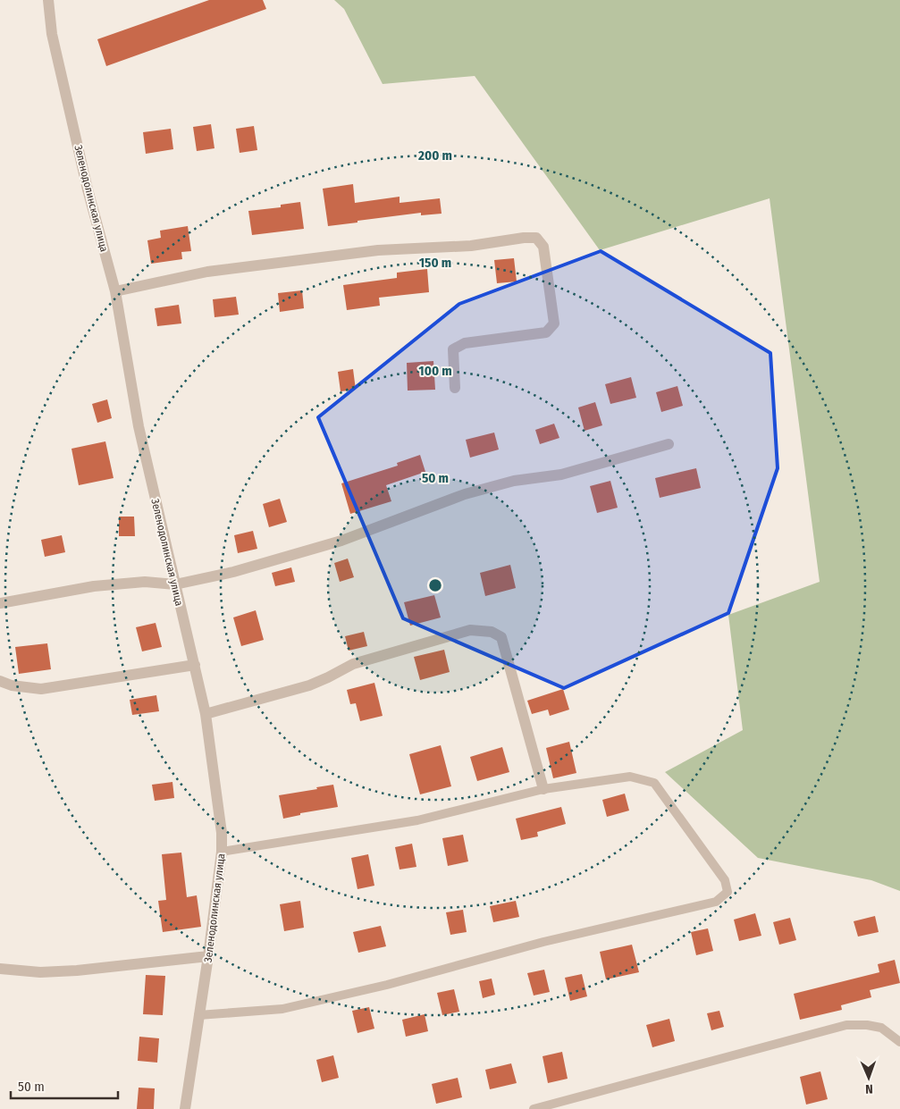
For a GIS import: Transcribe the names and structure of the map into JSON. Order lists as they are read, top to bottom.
{
  "streets": {
    "street": ["Зеленодолинская улица"]
  },
  "scale_bar": "50 m",
  "north": "bottom",
  "rings": [
    "200 m",
    "150 m",
    "100 m",
    "50 m"
  ]
}
